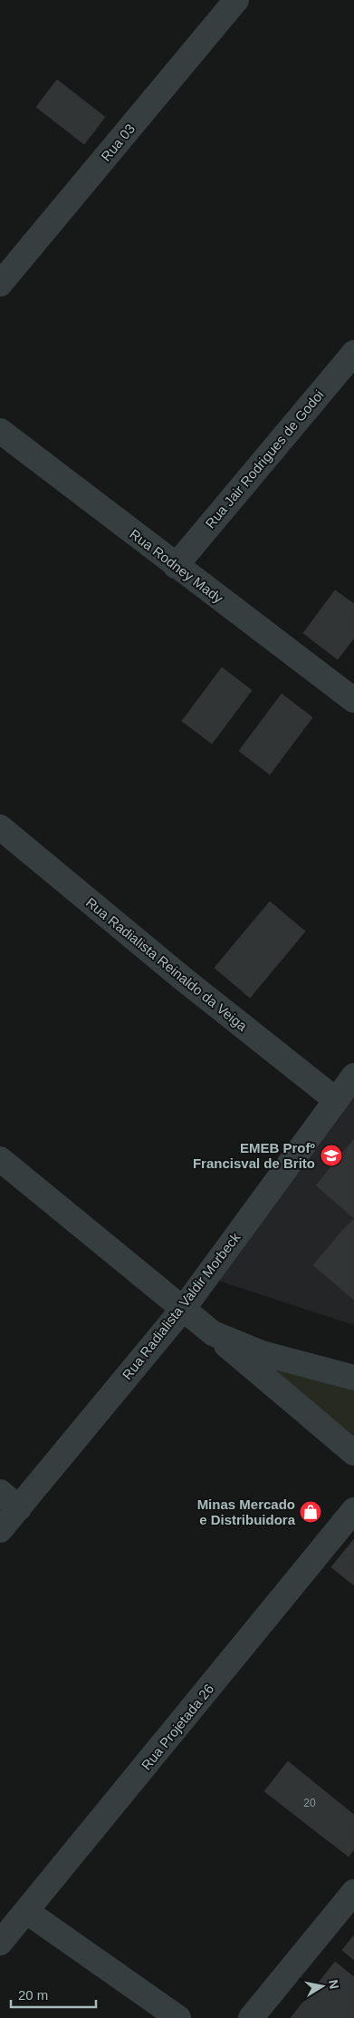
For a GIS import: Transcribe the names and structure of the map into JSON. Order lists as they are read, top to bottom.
{
  "streets": {
    "street": [
      "Rua 03",
      "Rua Jair Rodrigues de Godoi",
      "Rua Rodney Mady",
      "Rua Radialista Reinaldo da Veiga",
      "Rua Radialista Valdir Morbeck",
      "Rua Projetada 26"
    ]
  },
  "crossings": [
    ["Rua Jair Rodrigues de Godoi", "Rua Rodney Mady"],
    ["Rua Radialista Reinaldo da Veiga", "Rua Radialista Valdir Morbeck"]
  ],
  "places": {
    "school or university": ["EMEB Profº Francisval de Brito"],
    "shop": ["Minas Mercado e Distribuidora"]
  },
  "house_numbers": ["20"],
  "scale_bar": "20 m",
  "north": "right"
}
